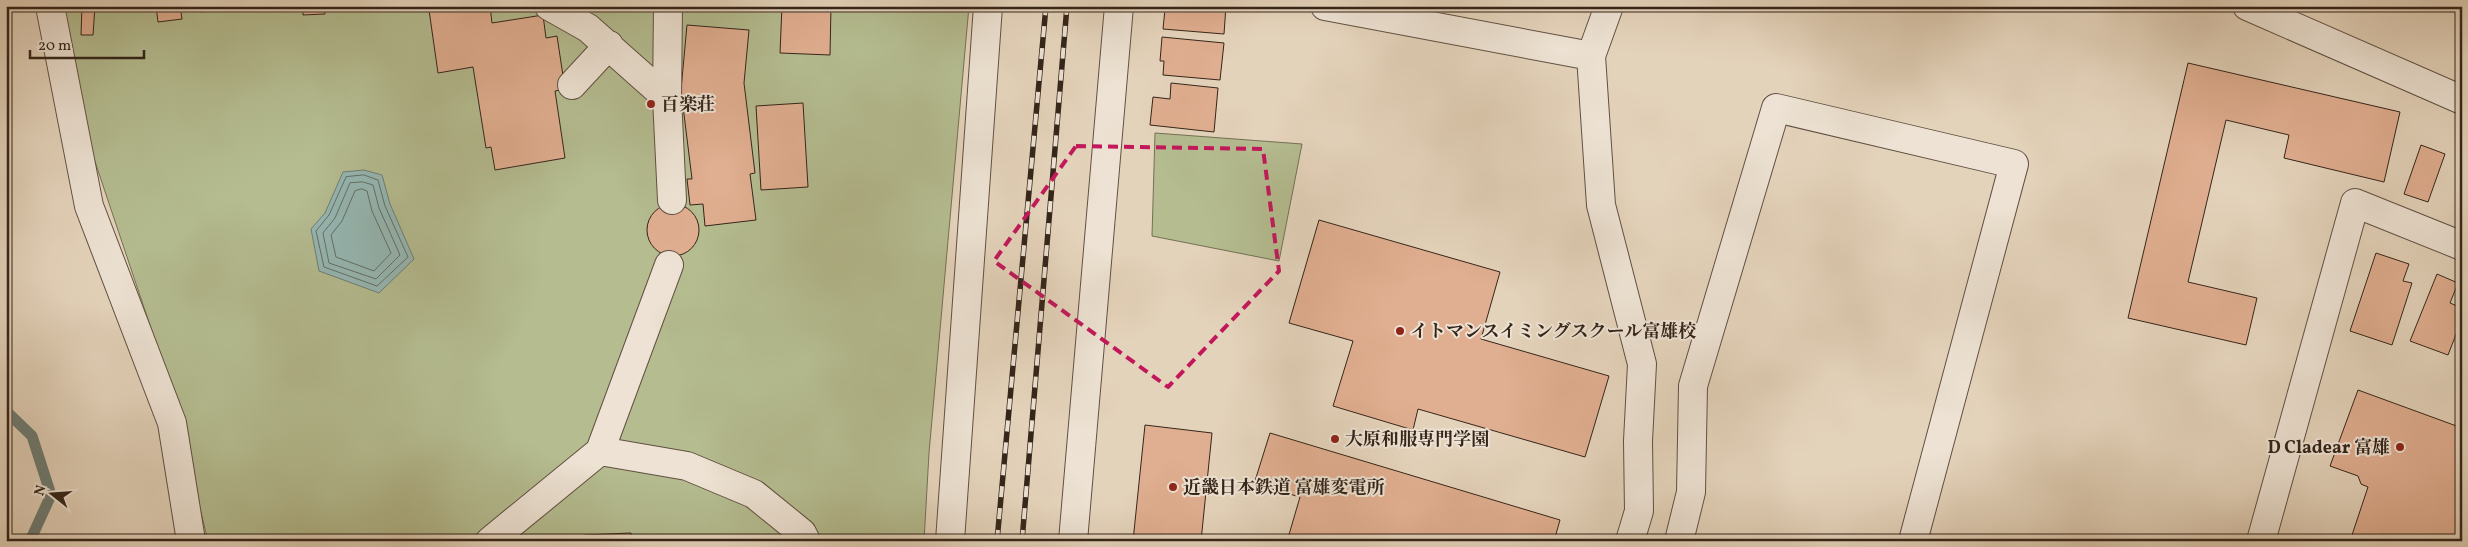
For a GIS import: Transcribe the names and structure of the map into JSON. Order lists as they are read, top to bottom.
{
  "places": [
    "百楽荘",
    "イトマンスイミングスクール富雄校",
    "大原和服専門学園",
    "D Cladear 富雄",
    "近畿日本鉄道 富雄変電所"
  ],
  "scale_bar": "20 m",
  "north": "left"
}
